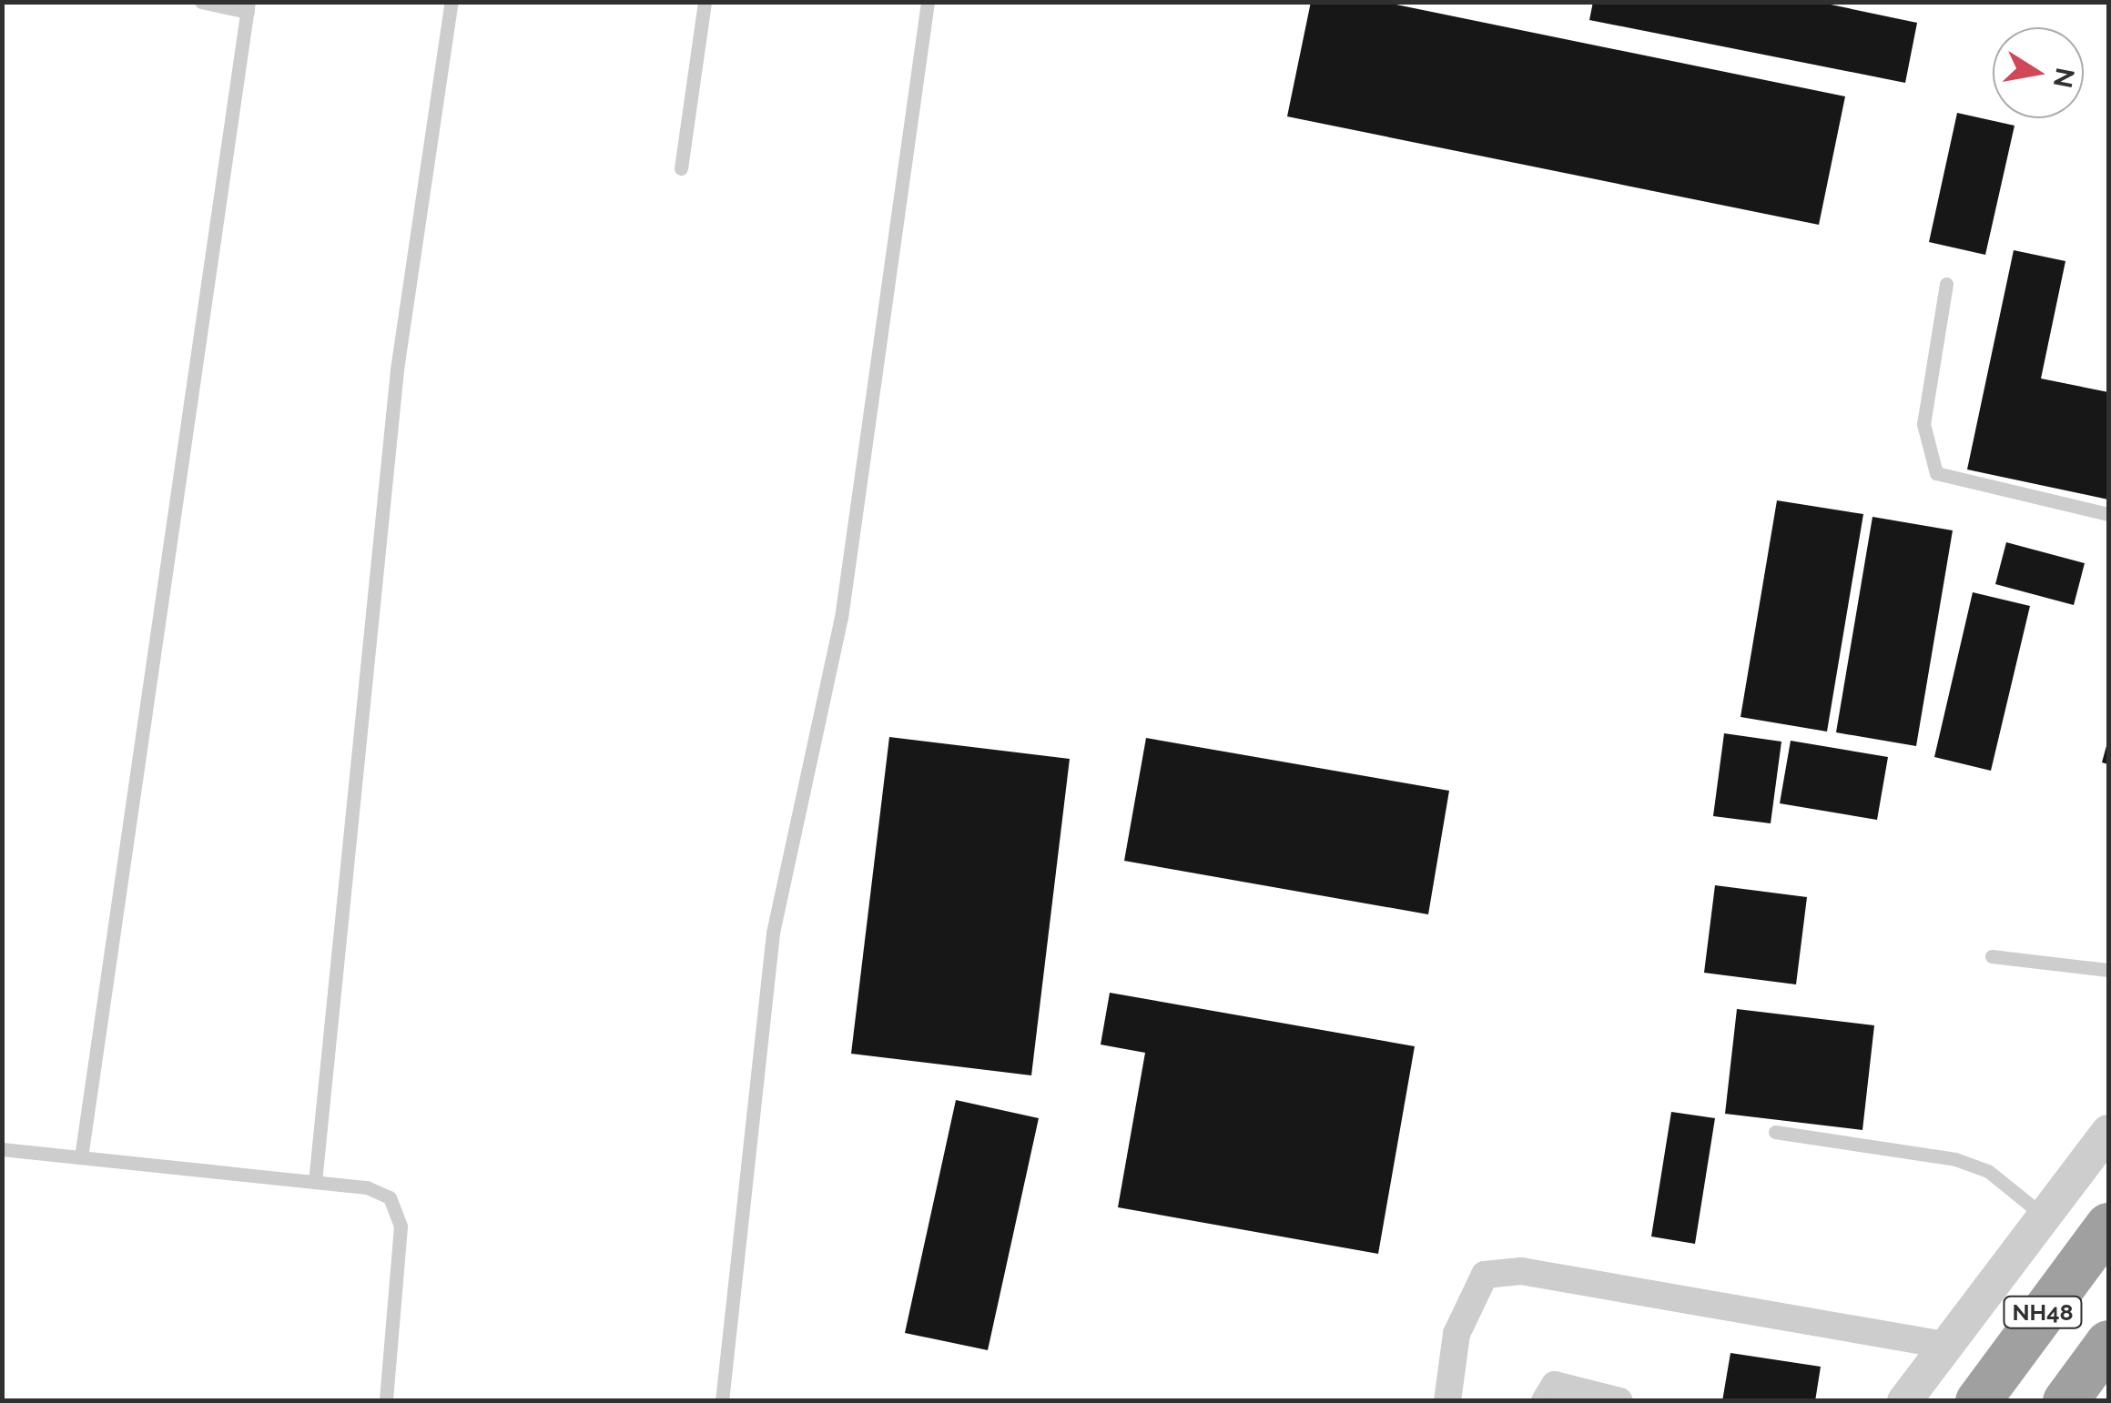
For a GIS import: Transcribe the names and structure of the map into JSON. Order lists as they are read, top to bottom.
{
  "streets": {
    "highway": ["NH48"]
  },
  "north": "right"
}
